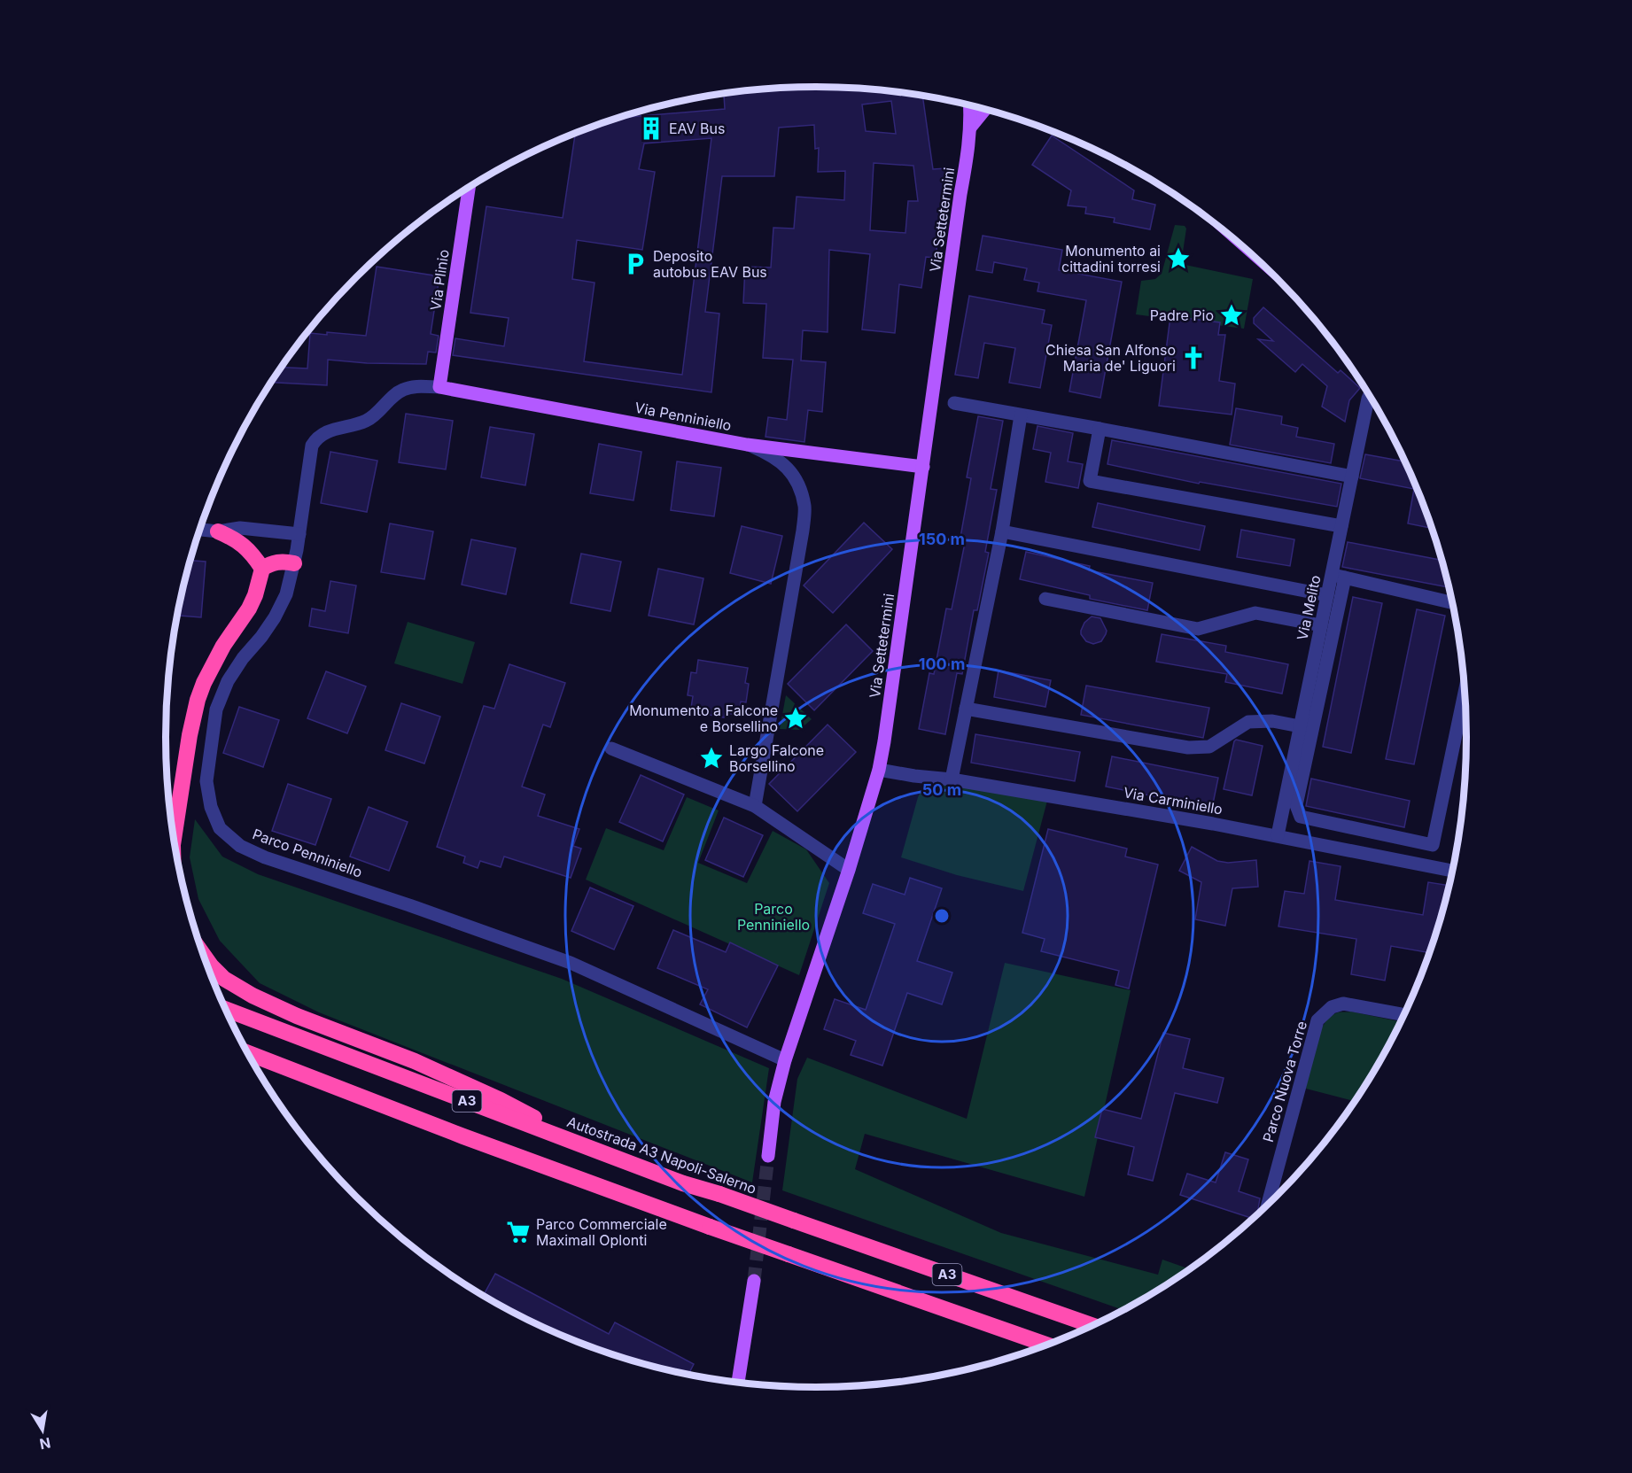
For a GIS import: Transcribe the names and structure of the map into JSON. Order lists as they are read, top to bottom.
{
  "streets": {
    "highway": ["A3", "Autostrada A3 Napoli-Salerno"],
    "main road": ["Via Settetermini", "Via Plinio", "Via Penniniello"],
    "street": [
      "Via Melito",
      "Via Carminiello",
      "Parco Penniniello",
      "Parco Nuova Torre"
    ]
  },
  "crossings": [
    ["Via Settetermini", "Via Penniniello"],
    ["Via Settetermini", "Via Carminiello"],
    ["Via Settetermini", "Parco Penniniello"],
    ["Via Plinio", "Via Penniniello"],
    ["Via Plinio", "Parco Penniniello"],
    ["Via Penniniello", "Parco Penniniello"],
    ["Via Melito", "Via Carminiello"]
  ],
  "parks": ["Parco Penniniello"],
  "places": {
    "building": ["EAV Bus"],
    "place": [
      "Monumento ai cittadini torresi",
      "Padre Pio",
      "Monumento a Falcone e Borsellino",
      "Largo Falcone Borsellino"
    ],
    "parking": ["Deposito autobus EAV Bus"],
    "church": ["Chiesa San Alfonso Maria de' Liguori"],
    "supermarket": ["Parco Commerciale Maximall Oplonti"]
  },
  "north": "bottom",
  "rings": ["150 m", "100 m", "50 m"]
}
